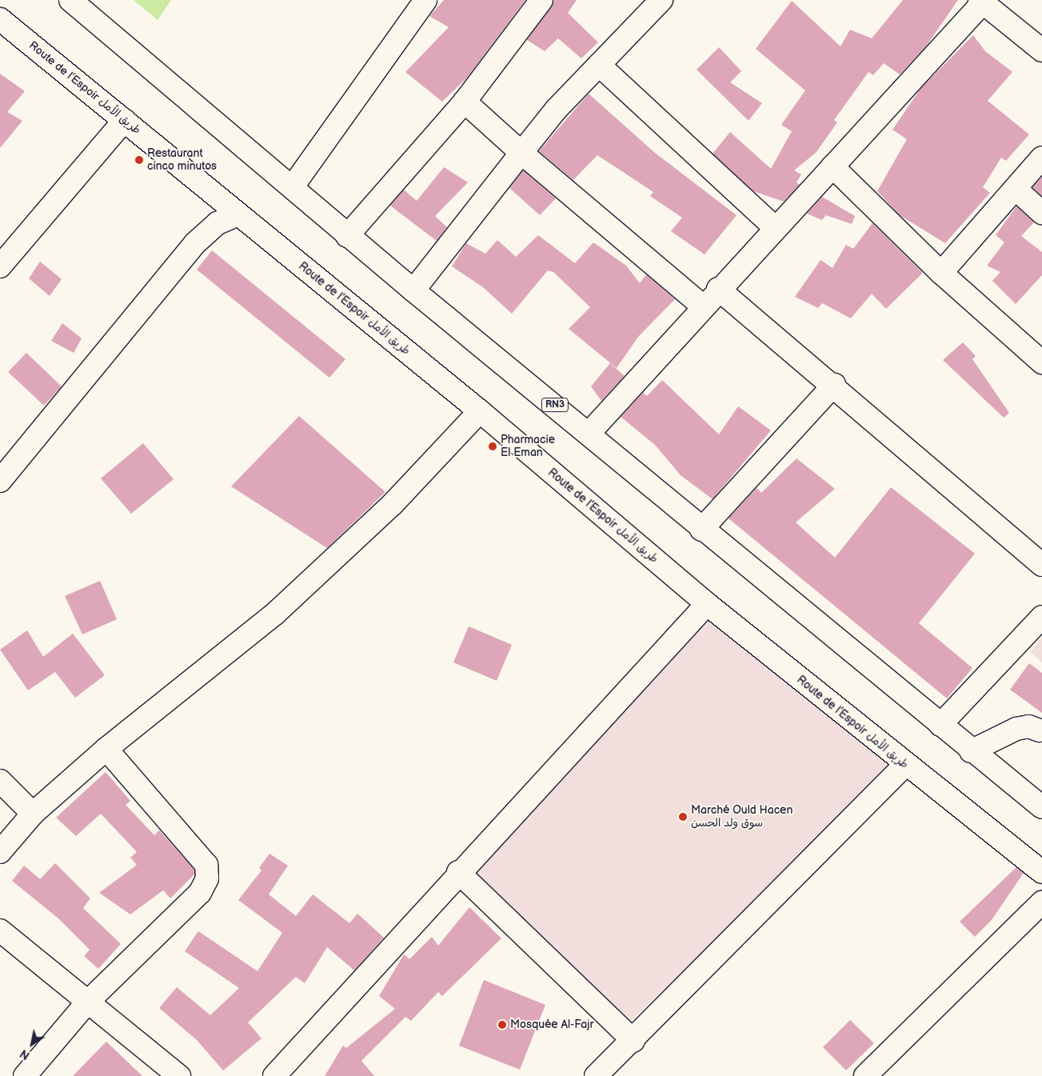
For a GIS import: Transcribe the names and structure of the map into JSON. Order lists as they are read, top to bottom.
{
  "streets": {
    "main road": ["Route de l’Espoir طريق الأمل", "RN3"]
  },
  "places": [
    "Restaurant cinco minutos",
    "Pharmacie El Eman",
    "Marché Ould Hacen سوق ولد الحسن",
    "Mosquée Al-Fajr"
  ],
  "north": "bottom left"
}
